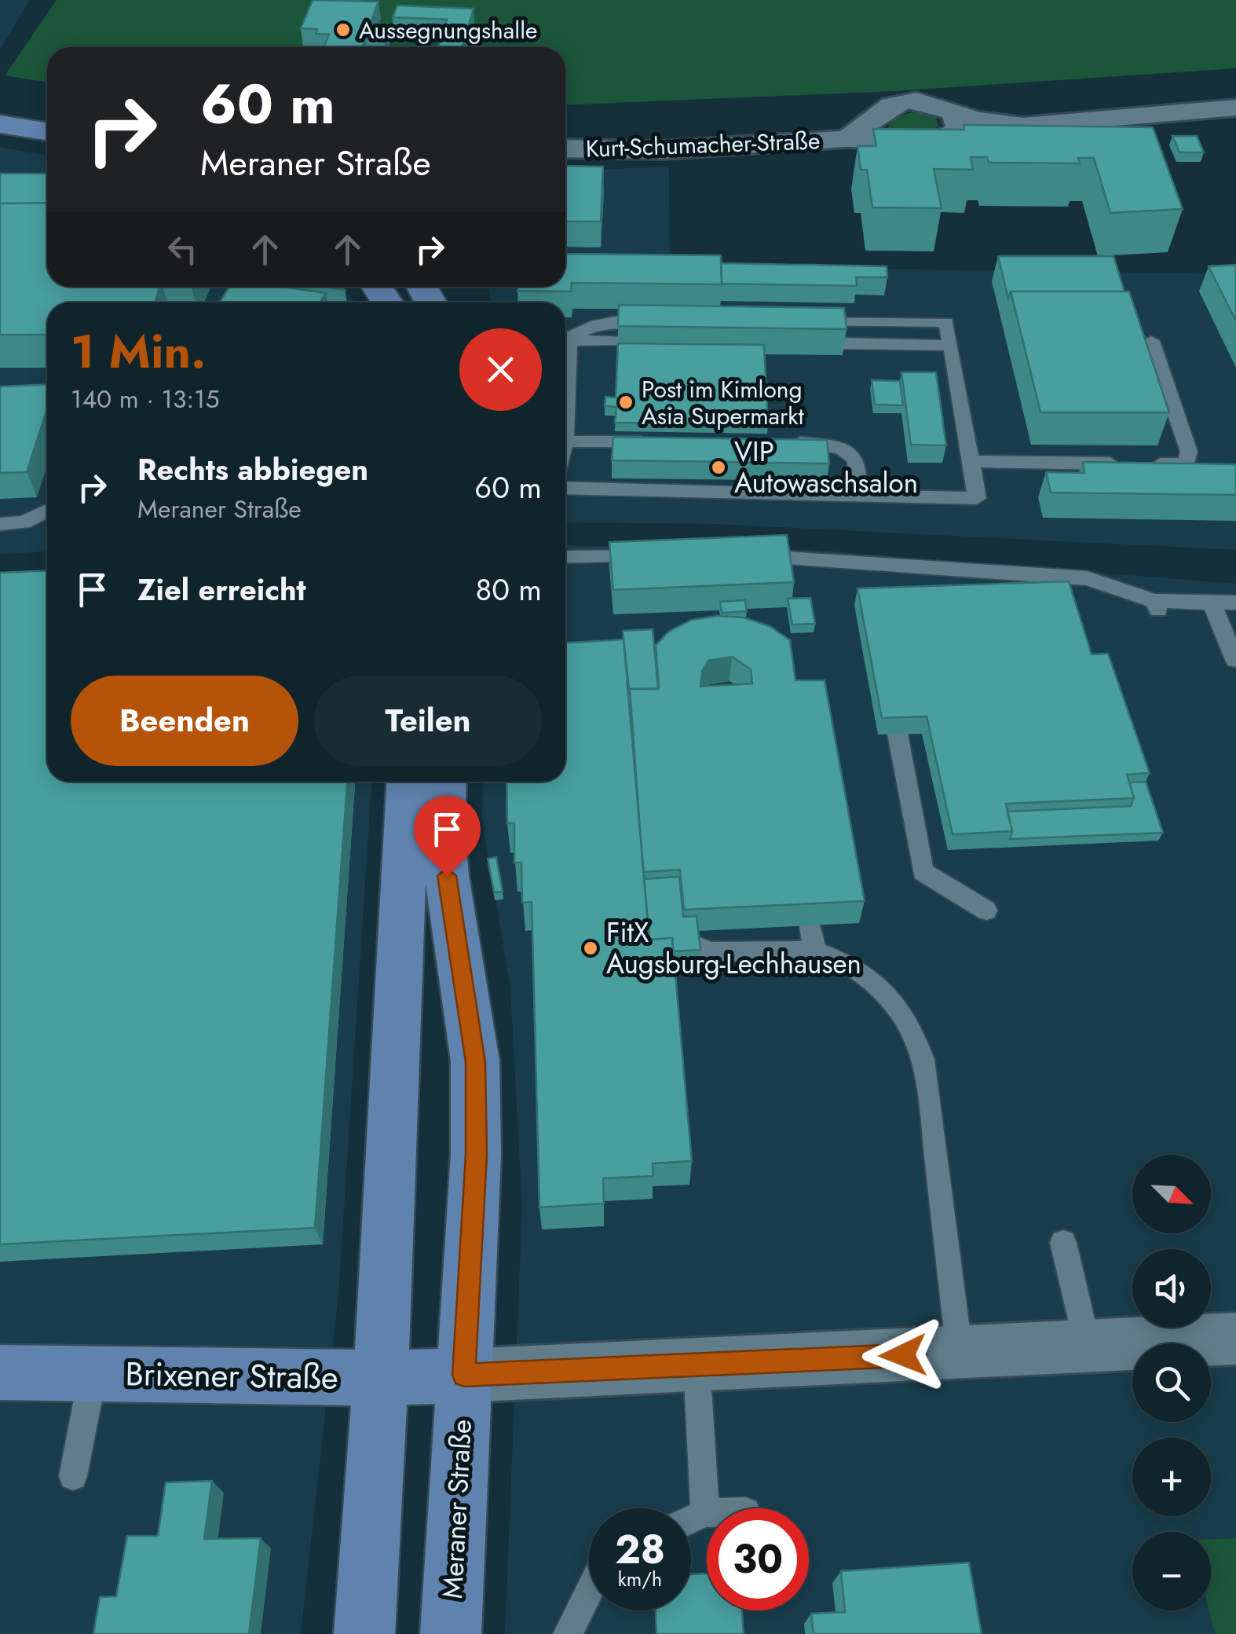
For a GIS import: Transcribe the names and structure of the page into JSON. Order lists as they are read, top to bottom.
{
  "streets": {
    "main road": ["Brixener Straße", "Meraner Straße"],
    "street": ["Kurt-Schumacher-Straße"]
  },
  "crossings": [
    ["Brixener Straße", "Meraner Straße"]
  ],
  "places": [
    "Aussegnungshalle",
    "Post im Kimlong Asia Supermarkt",
    "VIP Autowaschsalon",
    "FitX Augsburg-Lechhausen"
  ],
  "north": "bottom right",
  "page": {
    "turn": ["60 m", "Meraner Straße"],
    "heading": ["1 Min.", "140 m · 13:15"],
    "list": [
      {
        "name": "Rechts abbiegen",
        "note": "Meraner Straße",
        "value": "60 m"
      },
      {
        "name": "Ziel erreicht",
        "value": "80 m"
      }
    ],
    "buttons": ["Beenden", "Teilen"],
    "map_buttons": ["+", "−"],
    "speed": "28 km/h",
    "limit": "30"
  }
}
